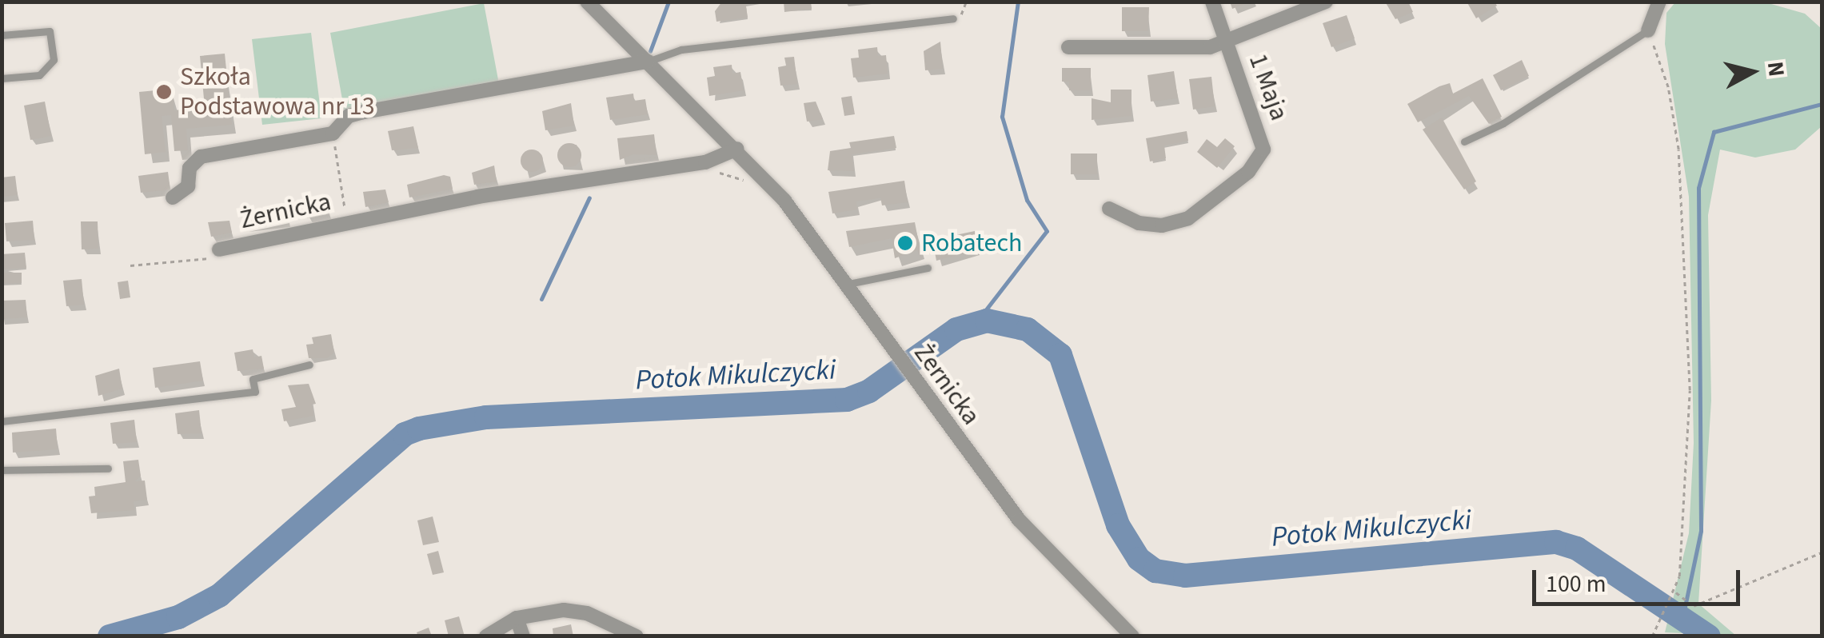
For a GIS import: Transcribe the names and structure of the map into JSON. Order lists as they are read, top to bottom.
{
  "streets": {
    "street": ["1 Maja", "Żernicka"]
  },
  "water": ["Potok Mikulczycki"],
  "places": ["Szkoła Podstawowa nr 13", "Robatech"],
  "scale_bar": "100 m",
  "north": "right"
}
